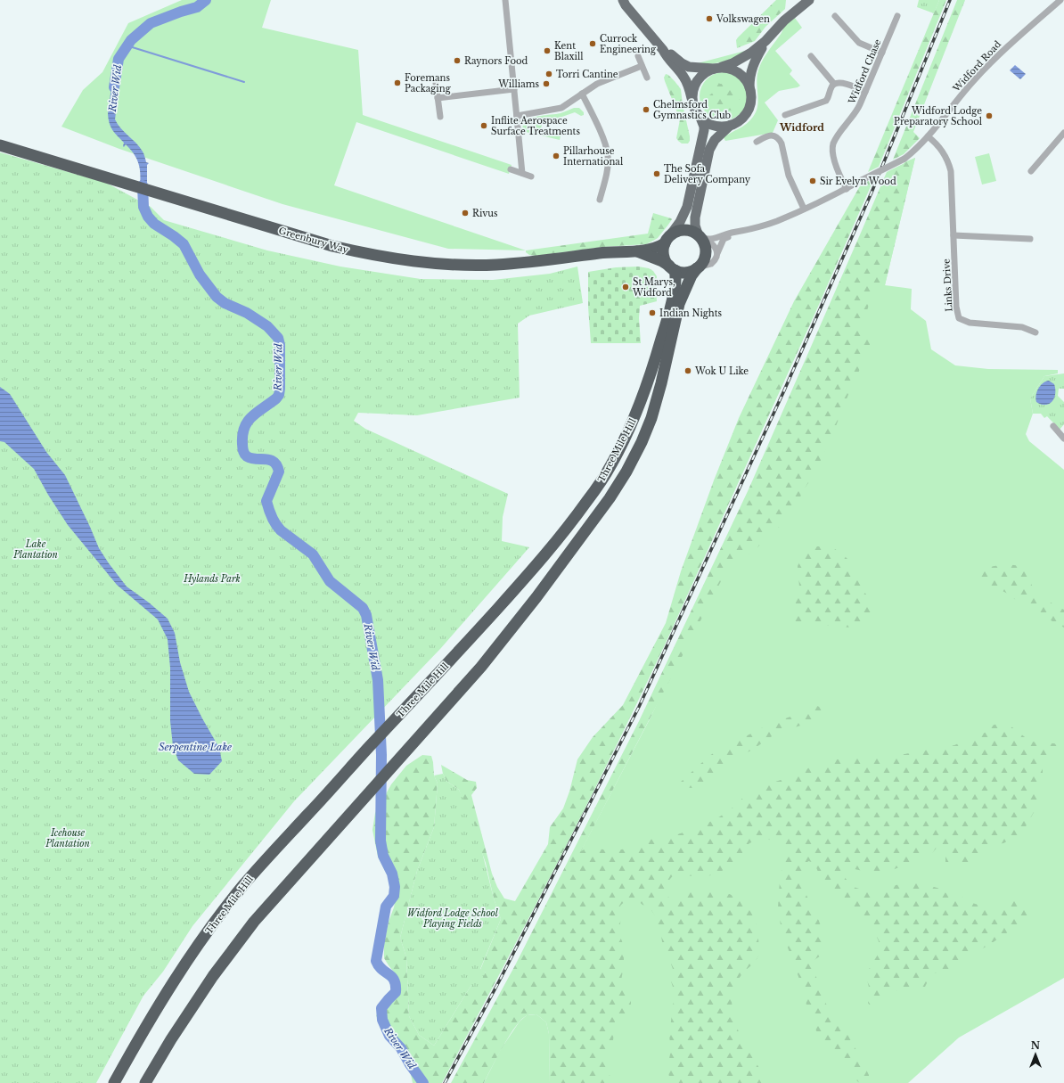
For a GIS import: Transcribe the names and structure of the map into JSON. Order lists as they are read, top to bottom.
{
  "streets": {
    "highway": ["Greenbury Way", "Three Mile Hill"],
    "street": ["Widford Road", "Widford Chase", "Links Drive"]
  },
  "crossings": [
    ["Widford Road", "Widford Chase"],
    ["Widford Road", "Greenbury Way"],
    ["Widford Road", "Links Drive"],
    ["Widford Road", "Three Mile Hill"],
    ["Greenbury Way", "Three Mile Hill"]
  ],
  "districts": ["Widford"],
  "water": ["River Wid", "Serpentine Lake"],
  "parks": [
    "Lake Plantation",
    "Hylands Park",
    "Icehouse Plantation",
    "Widford Lodge School Playing Fields"
  ],
  "places": [
    "Volkswagen",
    "Currock Engineering",
    "Kent Blaxill",
    "Raynors Food",
    "Torri Cantine",
    "Foremans Packaging",
    "Williams",
    "Chelmsford Gymnastics Club",
    "Widford Lodge Preparatory School",
    "Inflite Aerospace Surface Treatments",
    "Pillarhouse International",
    "The Sofa Delivery Company",
    "Sir Evelyn Wood",
    "Rivus",
    "St Marys, Widford",
    "Indian Nights",
    "Wok U Like"
  ],
  "north": "top"
}
